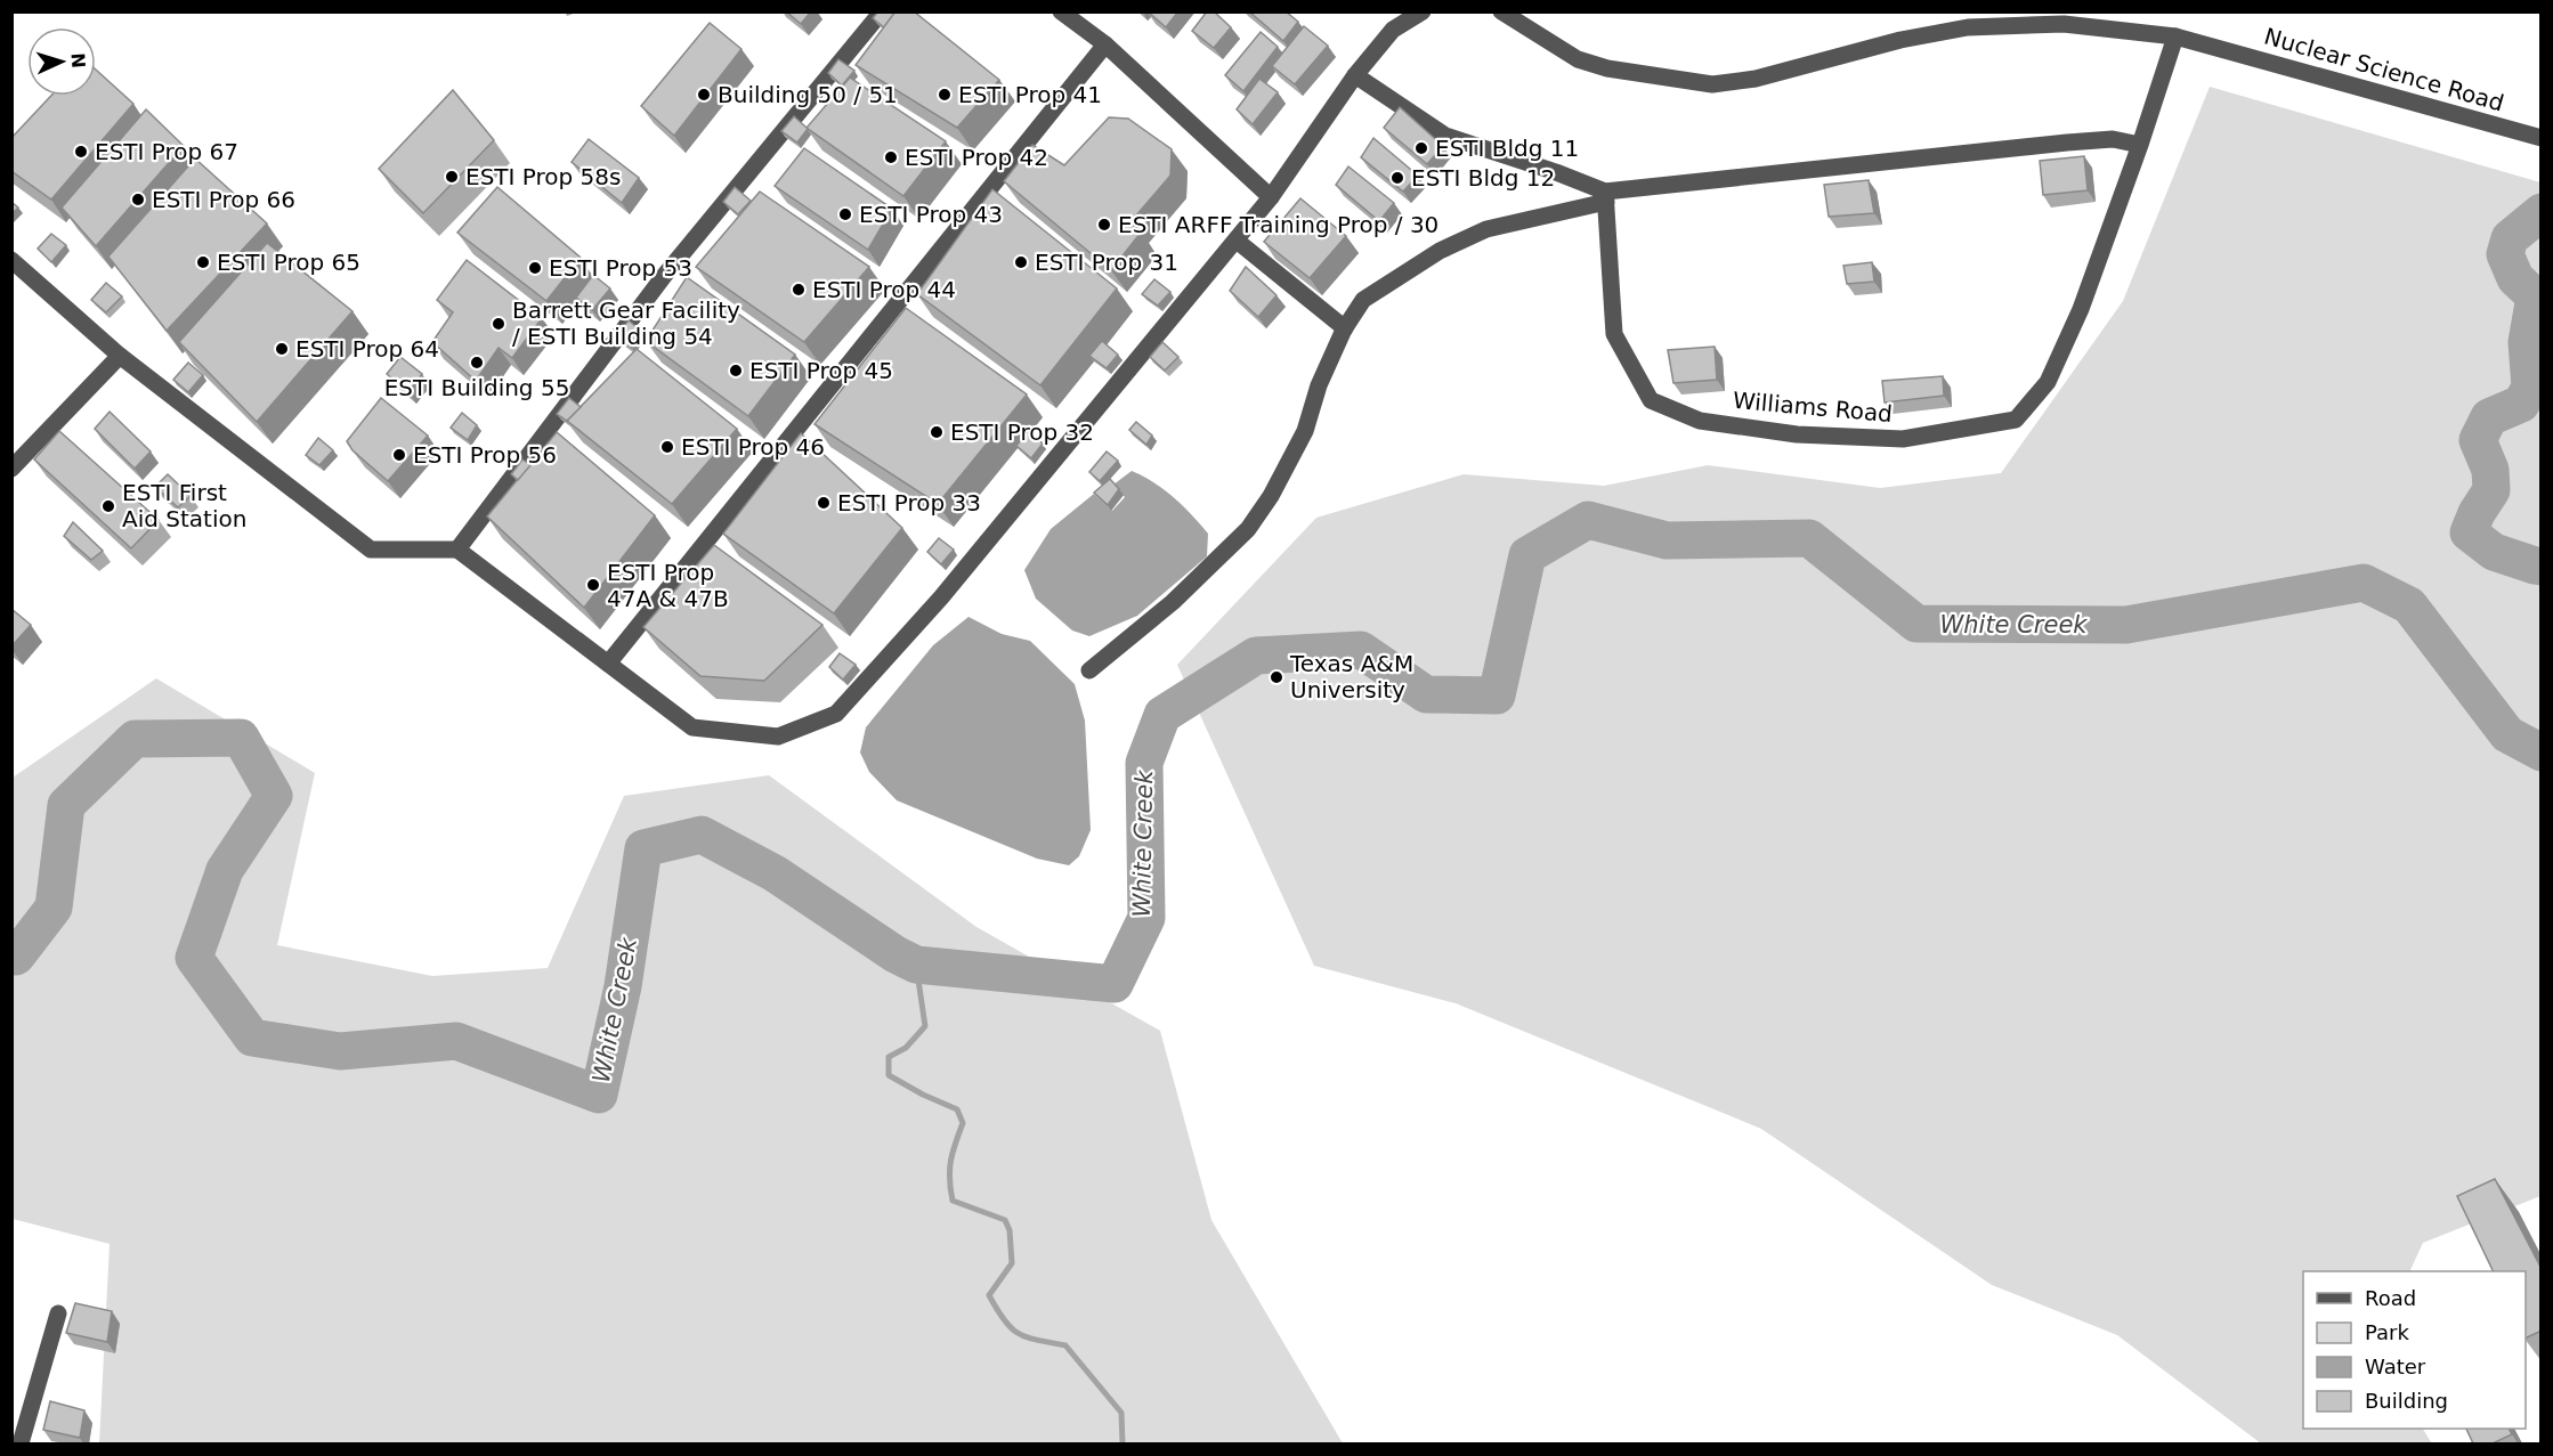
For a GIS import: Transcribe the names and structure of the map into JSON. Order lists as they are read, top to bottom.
{
  "streets": {
    "street": ["Nuclear Science Road", "Williams Road"]
  },
  "crossings": [
    ["Nuclear Science Road", "Williams Road"]
  ],
  "water": ["White Creek"],
  "places": [
    "Building 50 / 51",
    "ESTI Prop 41",
    "ESTI Bldg 11",
    "ESTI Prop 67",
    "ESTI Prop 42",
    "ESTI Prop 58s",
    "ESTI Bldg 12",
    "ESTI Prop 66",
    "ESTI Prop 43",
    "ESTI ARFF Training Prop / 30",
    "ESTI Prop 65",
    "ESTI Prop 31",
    "ESTI Prop 53",
    "ESTI Prop 44",
    "Barrett Gear Facility / ESTI Building 54",
    "ESTI Prop 64",
    "ESTI Building 55",
    "ESTI Prop 45",
    "ESTI Prop 32",
    "ESTI Prop 46",
    "ESTI Prop 56",
    "ESTI Prop 33",
    "ESTI First Aid Station",
    "ESTI Prop 47A & 47B",
    "Texas A&M University"
  ],
  "legend": [
    "Road",
    "Park",
    "Water",
    "Building"
  ],
  "north": "right"
}
